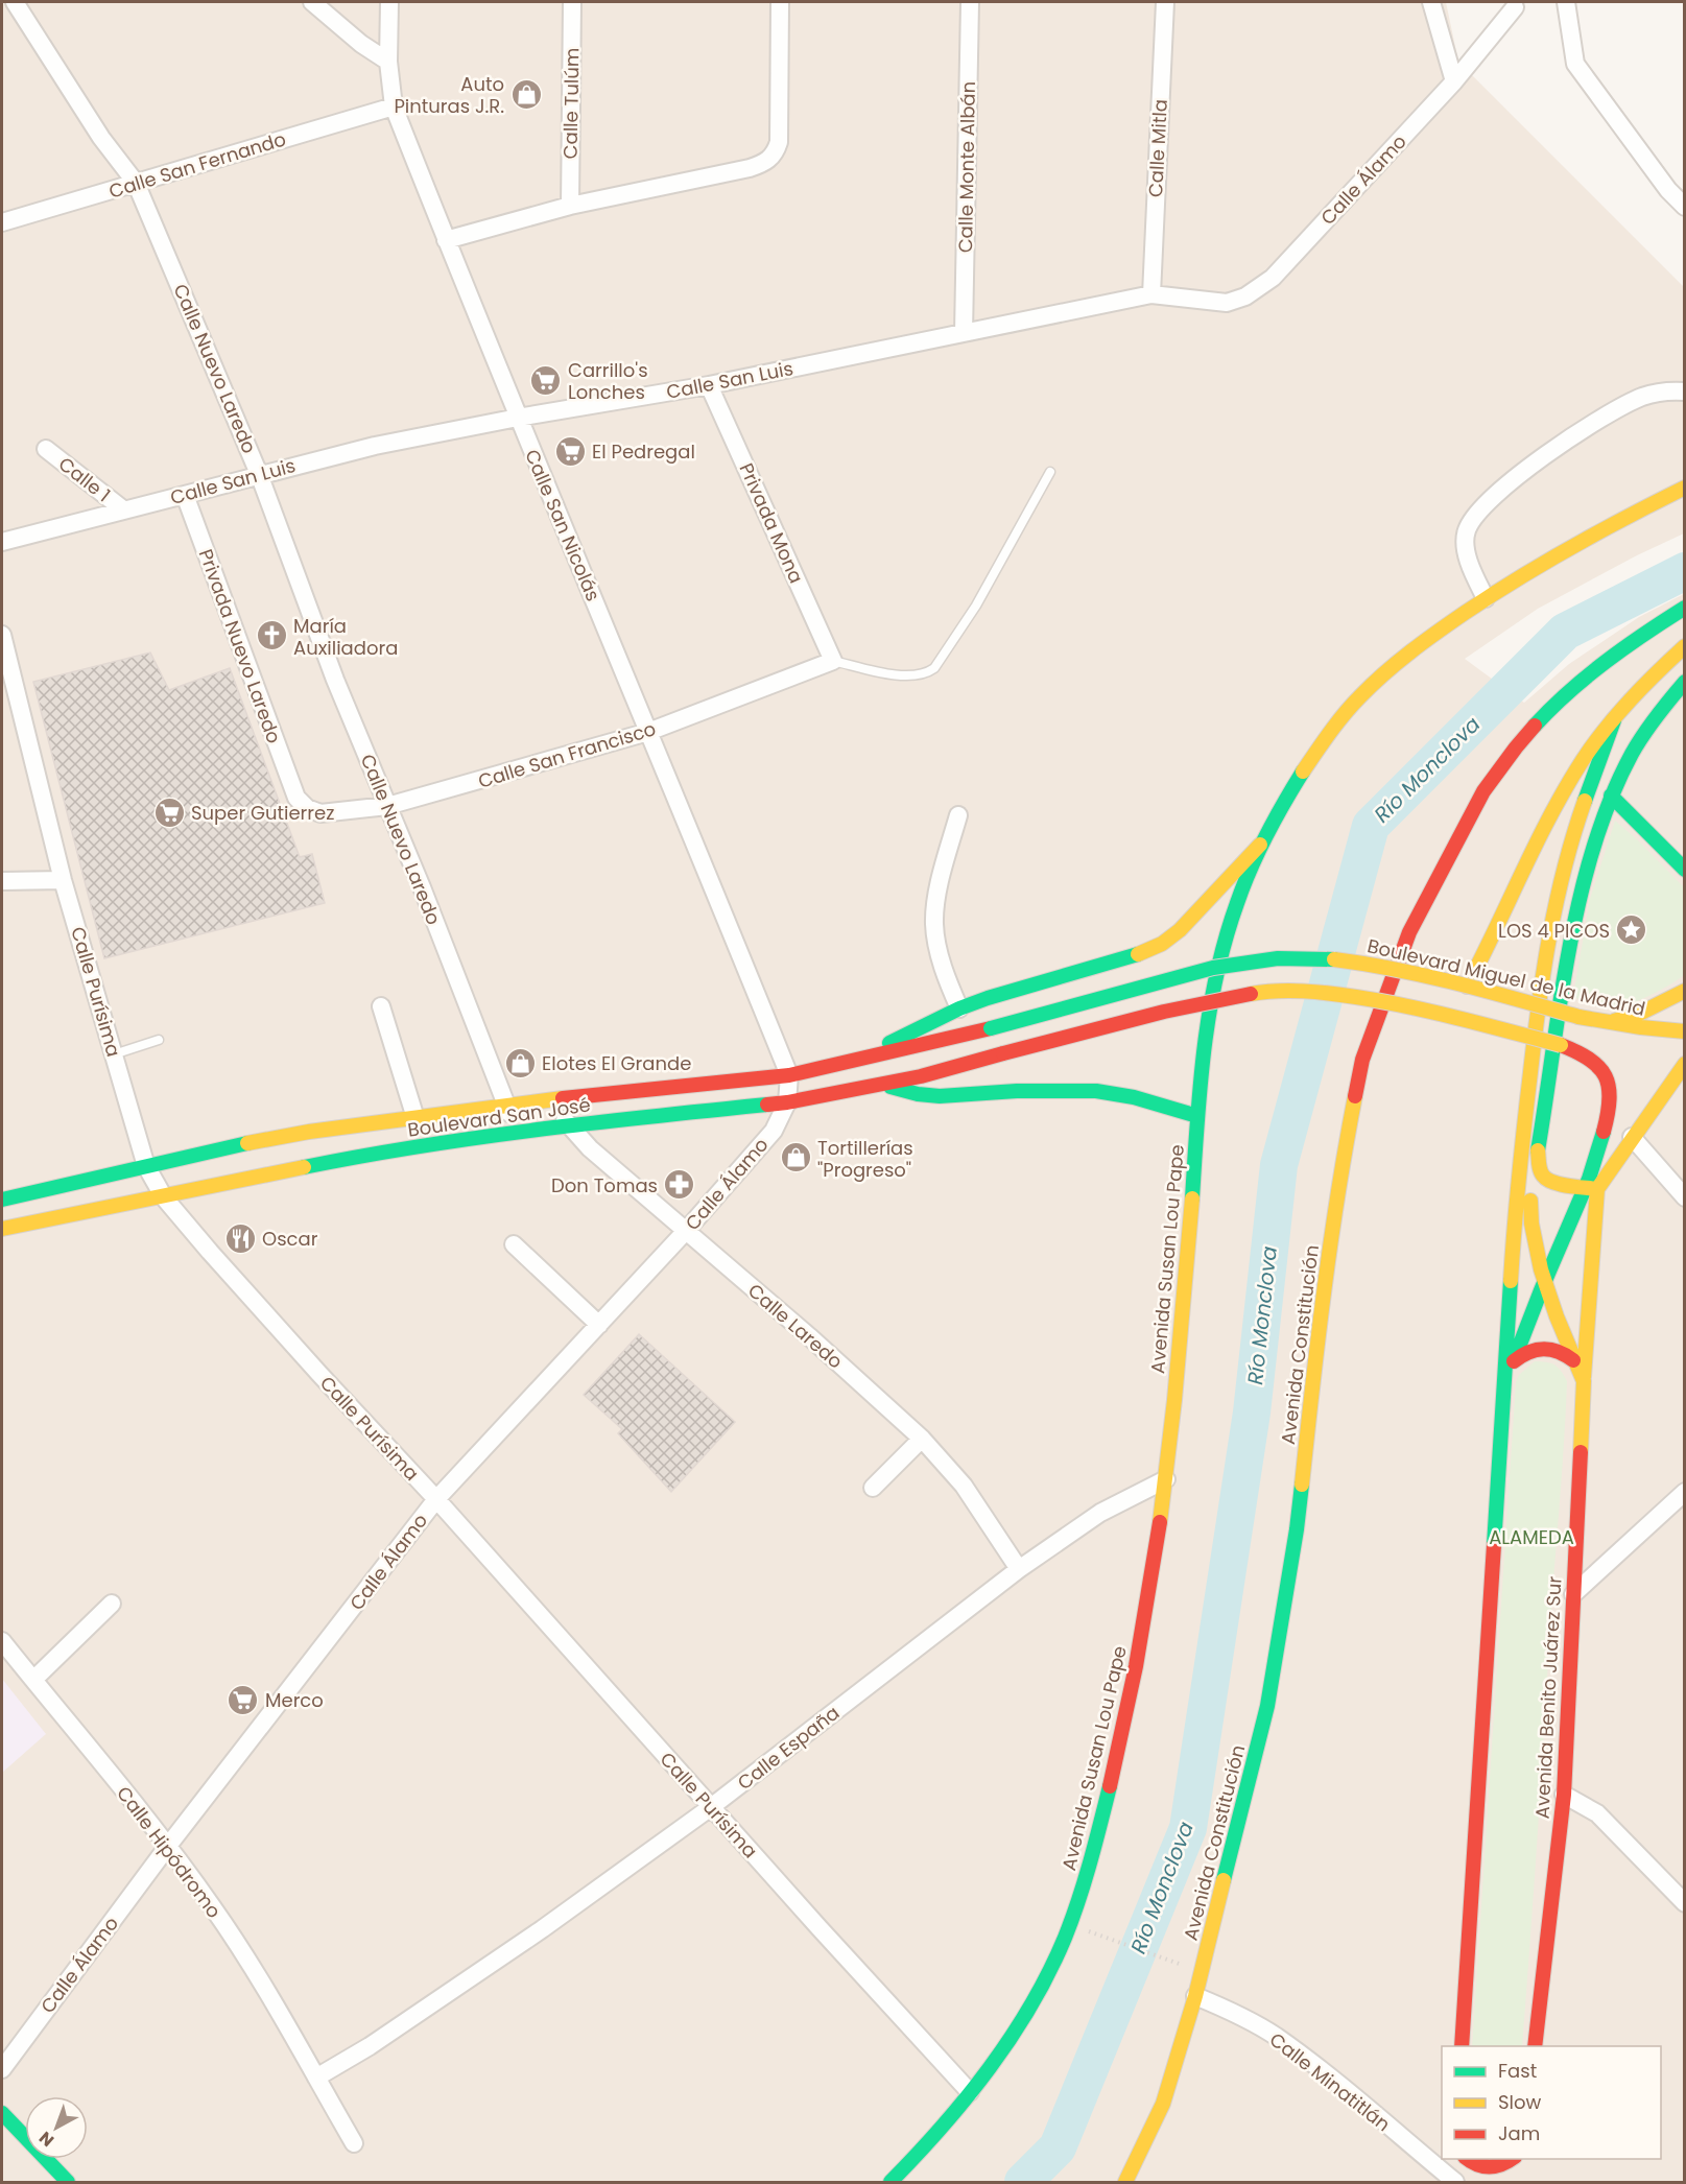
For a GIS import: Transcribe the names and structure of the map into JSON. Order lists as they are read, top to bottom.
{
  "streets": {
    "main road": [
      "Boulevard Miguel de la Madrid",
      "Boulevard San José",
      "Avenida Susan Lou Pape",
      "Avenida Constitución",
      "Avenida Benito Juárez Sur"
    ],
    "street": [
      "Calle Tulúm",
      "Calle Mitla",
      "Calle San Fernando",
      "Calle Monte Albán",
      "Calle Álamo",
      "Calle Nuevo Laredo",
      "Calle San Luis",
      "Calle 1",
      "Privada Mona",
      "Calle San Nicolás",
      "Privada Nuevo Laredo",
      "Calle San Francisco",
      "Calle Purísima",
      "Calle Laredo",
      "Calle España",
      "Calle Hipódromo",
      "Calle Minatitlán"
    ]
  },
  "crossings": [
    ["Calle Mitla", "Calle San Luis"],
    ["Calle San Fernando", "Calle Nuevo Laredo"],
    ["Calle San Fernando", "Calle San Nicolás"],
    ["Calle Monte Albán", "Calle San Luis"],
    ["Calle Álamo", "Calle San Luis"],
    ["Calle Álamo", "Calle San Nicolás"],
    ["Calle Álamo", "Calle Purísima"],
    ["Calle Álamo", "Boulevard San José"],
    ["Calle Álamo", "Calle Laredo"],
    ["Calle Álamo", "Calle Hipódromo"],
    ["Calle Nuevo Laredo", "Calle San Luis"],
    ["Calle Nuevo Laredo", "Calle San Francisco"],
    ["Calle Nuevo Laredo", "Boulevard San José"],
    ["Calle San Luis", "Calle 1"],
    ["Calle San Luis", "Privada Mona"],
    ["Calle San Luis", "Calle San Nicolás"],
    ["Calle San Luis", "Privada Nuevo Laredo"],
    ["Privada Mona", "Calle San Francisco"],
    ["Calle San Nicolás", "Calle San Francisco"],
    ["Calle San Nicolás", "Boulevard San José"],
    ["Privada Nuevo Laredo", "Calle San Francisco"],
    ["Boulevard Miguel de la Madrid", "Boulevard San José"],
    ["Calle Purísima", "Boulevard San José"],
    ["Calle Purísima", "Avenida Susan Lou Pape"],
    ["Calle Purísima", "Calle España"],
    ["Boulevard San José", "Calle Laredo"],
    ["Avenida Susan Lou Pape", "Calle España"],
    ["Calle Laredo", "Calle España"],
    ["Avenida Constitución", "Calle Minatitlán"],
    ["Calle España", "Calle Hipódromo"]
  ],
  "water": ["Río Monclova"],
  "parks": ["ALAMEDA"],
  "places": {
    "shop": ["Auto Pinturas J.R.", "Elotes El Grande", "Tortillerías \"Progreso\""],
    "supermarket": [
      "Carrillo's Lonches",
      "El Pedregal",
      "Super Gutierrez",
      "Merco"
    ],
    "church": ["María Auxiliadora"],
    "place": ["LOS 4 PICOS"],
    "pharmacy": ["Don Tomas"],
    "restaurant": ["Oscar"]
  },
  "legend": ["Fast", "Slow", "Jam"],
  "north": "bottom left"
}
